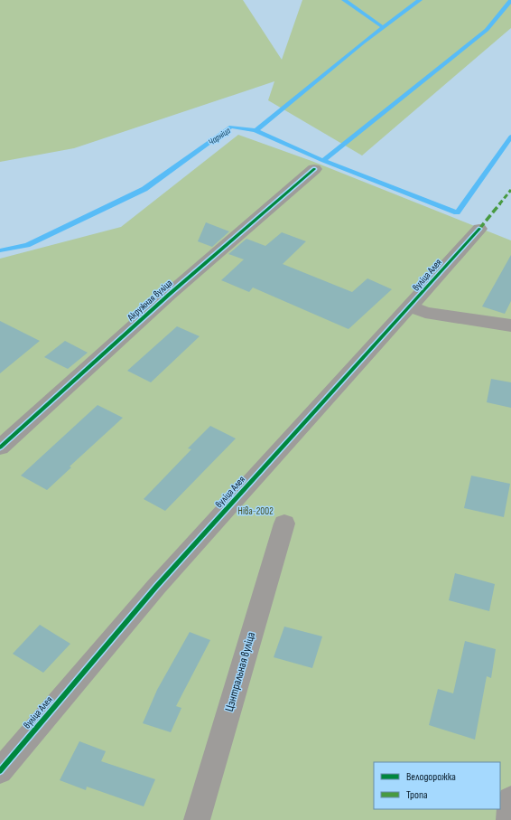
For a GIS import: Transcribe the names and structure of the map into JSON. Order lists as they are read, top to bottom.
{
  "streets": {
    "street": ["вуліца Алея", "Акружная вуліца", "Цэнтральная вуліца"]
  },
  "water": ["Чарніца"],
  "parks": ["Ніва-2002"],
  "legend": ["Велодорожка", "Тропа"]
}
